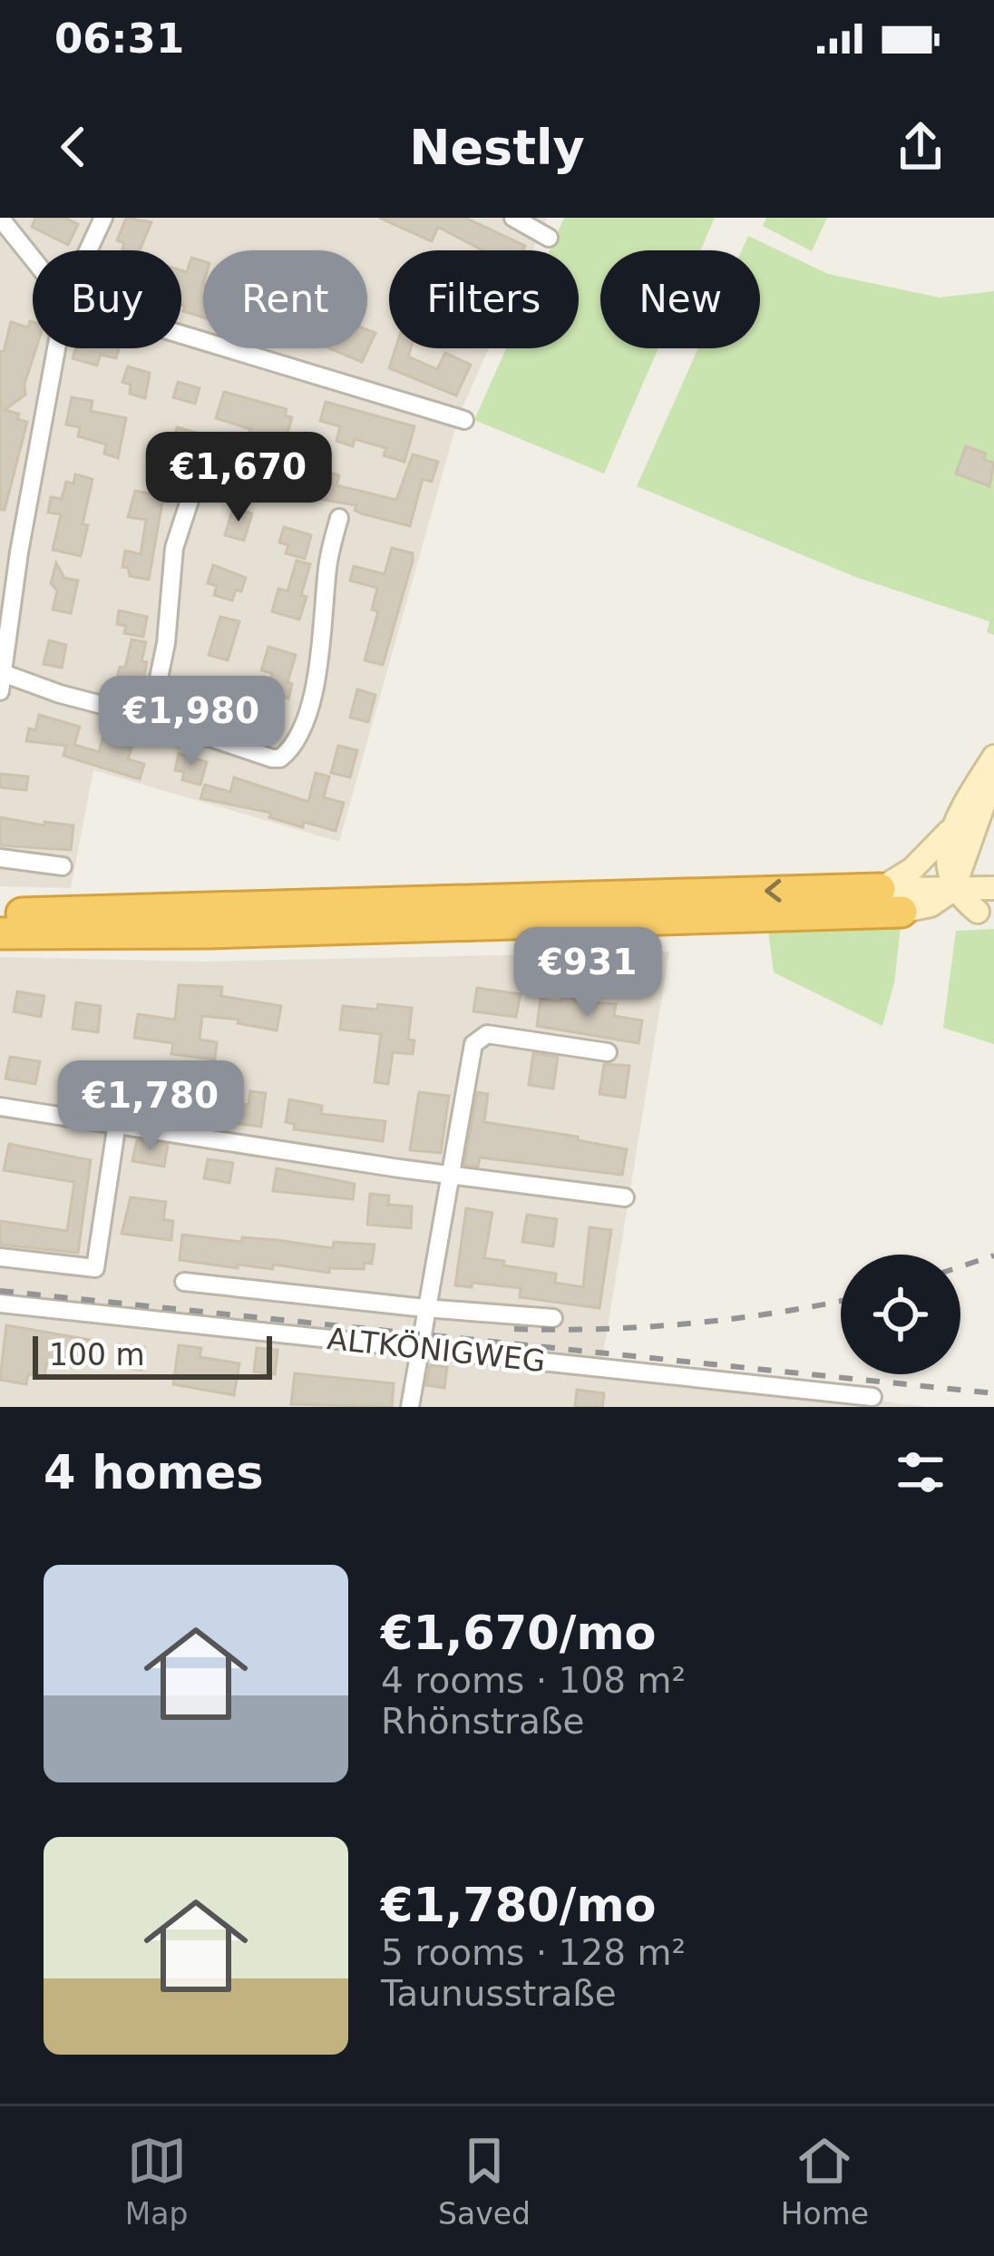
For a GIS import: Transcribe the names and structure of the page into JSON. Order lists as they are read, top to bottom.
{
  "streets": {
    "street": ["ALTKÖNIGWEG"]
  },
  "scale_bar": "100 m",
  "page": {
    "status": "06:31",
    "header": "Nestly",
    "chip": [
      "Buy",
      "Rent",
      "Filters",
      "New"
    ],
    "price": [
      "€1,670",
      "€1,980",
      "€931",
      "€1,780"
    ],
    "scale": "100 m",
    "heading": "4 homes",
    "list": [
      {
        "name": "€1,670/mo",
        "note": "4 rooms · 108 m² · Rhönstraße"
      },
      {
        "name": "€1,780/mo",
        "note": "5 rooms · 128 m² · Taunusstraße"
      }
    ],
    "tabs": ["Map", "Saved", "Home"]
  }
}
